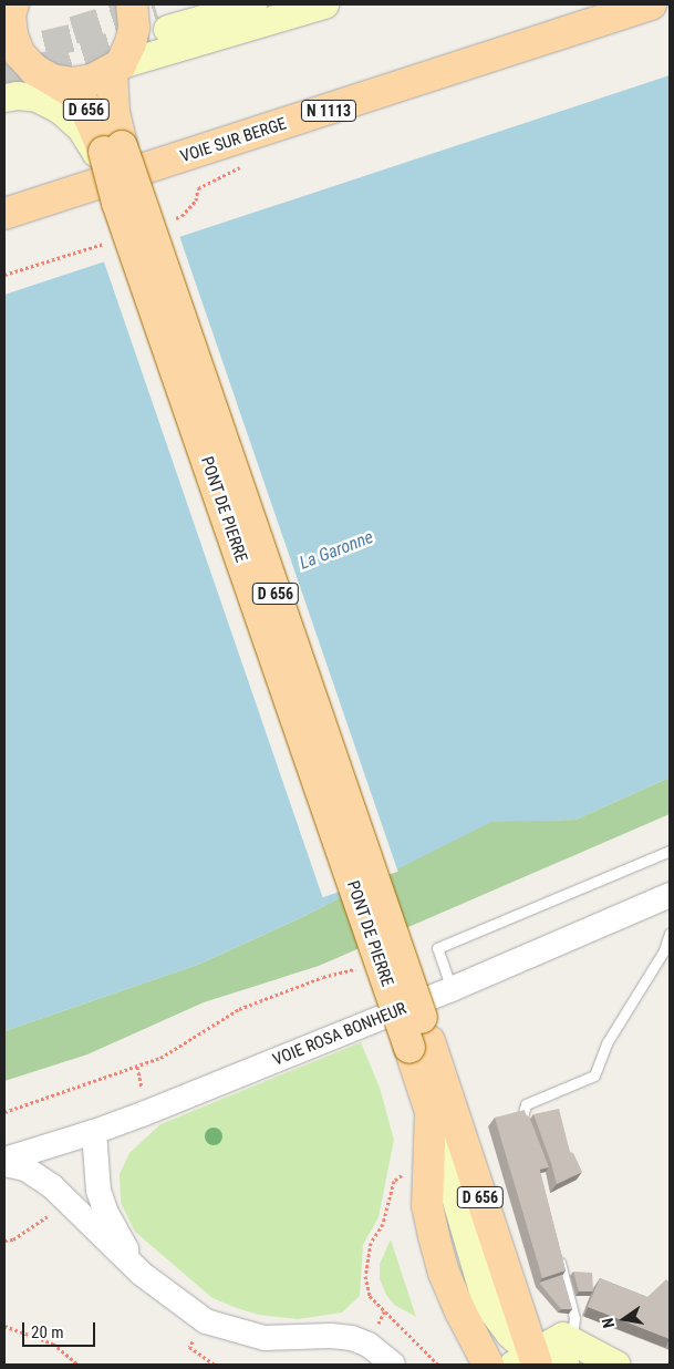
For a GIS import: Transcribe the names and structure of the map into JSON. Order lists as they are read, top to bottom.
{
  "streets": {
    "main road": [
      "D 656",
      "N 1113",
      "VOIE SUR BERGE",
      "PONT DE PIERRE"
    ],
    "street": ["VOIE ROSA BONHEUR"]
  },
  "crossings": [
    ["D 656", "PONT DE PIERRE"]
  ],
  "water": ["La Garonne"],
  "scale_bar": "20 m",
  "north": "left"
}
